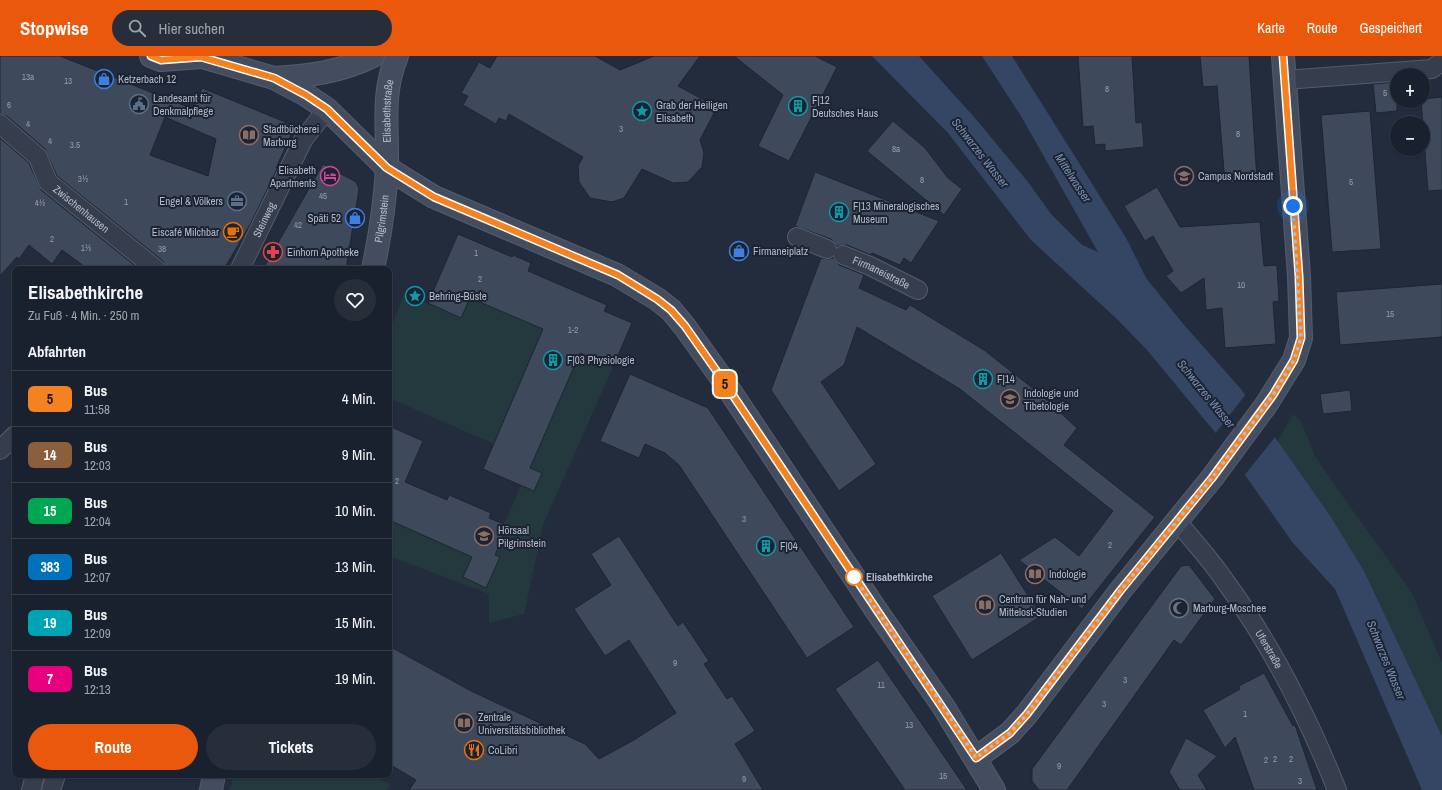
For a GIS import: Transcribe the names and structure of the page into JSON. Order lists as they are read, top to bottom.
{
  "streets": {
    "main road": ["Elisabethstraße", "Pilgrimstein"],
    "street": [
      "Zwischenhausen",
      "Steinweg",
      "Firmaneistraße",
      "Uferstraße"
    ]
  },
  "crossings": [
    ["Elisabethstraße", "Pilgrimstein"]
  ],
  "water": ["Schwarzes Wasser", "Mittelwasser"],
  "places": {
    "shop": ["Ketzerbach 12", "Späti 52", "Firmaneiplatz"],
    "public building": ["Landesamt für Denkmalpflege"],
    "building": [
      "F|12 Deutsches Haus",
      "F|13 Mineralogisches Museum",
      "F|03 Physiologie",
      "F|14",
      "F|04"
    ],
    "place": ["Grab der Heiligen Elisabeth", "Behring-Büste"],
    "library": [
      "Stadtbücherei Marburg",
      "Indologie",
      "Centrum für Nah- und Mittelost-Studien",
      "Zentrale Universitätsbibliothek"
    ],
    "hotel": ["Elisabeth Apartments"],
    "school or university": ["Campus Nordstadt", "Indologie und Tibetologie", "Hörsaal Pilgrimstein"],
    "office": ["Engel & Völkers"],
    "cafe": ["Eiscafé Milchbar"],
    "pharmacy": ["Einhorn Apotheke"],
    "other": ["Elisabethkirche"],
    "mosque": ["Marburg-Moschee"],
    "restaurant": ["CoLibri"]
  },
  "lines": ["bus line 5"],
  "house_numbers": [
    "13a",
    "13",
    "8",
    "5",
    "6",
    "4",
    "3",
    "8",
    "4",
    "3.5",
    "8a",
    "3½",
    "8",
    "5",
    "45",
    "1",
    "4½",
    "42",
    "2",
    "1½",
    "38",
    "1",
    "2",
    "10",
    "15",
    "1-2",
    "2",
    "3",
    "2",
    "9",
    "3",
    "11",
    "3",
    "1",
    "13",
    "2",
    "2",
    "2",
    "9",
    "15",
    "9",
    "3"
  ],
  "page": {
    "header": "Stopwise",
    "search": "Hier suchen",
    "nav": ["Karte", "Route", "Gespeichert"],
    "on_map": "5",
    "map_buttons": ["+", "−"],
    "heading": [
      ["Elisabethkirche", "Zu Fuß · 4 Min. · 250 m"],
      "Abfahrten"
    ],
    "list": [
      {
        "mark": "5",
        "name": "Bus",
        "note": "11:58",
        "value": "4 Min."
      },
      {
        "mark": "14",
        "name": "Bus",
        "note": "12:03",
        "value": "9 Min."
      },
      {
        "mark": "15",
        "name": "Bus",
        "note": "12:04",
        "value": "10 Min."
      },
      {
        "mark": "383",
        "name": "Bus",
        "note": "12:07",
        "value": "13 Min."
      },
      {
        "mark": "19",
        "name": "Bus",
        "note": "12:09",
        "value": "15 Min."
      },
      {
        "mark": "7",
        "name": "Bus",
        "note": "12:13",
        "value": "19 Min."
      }
    ],
    "buttons": ["Route", "Tickets"]
  }
}
